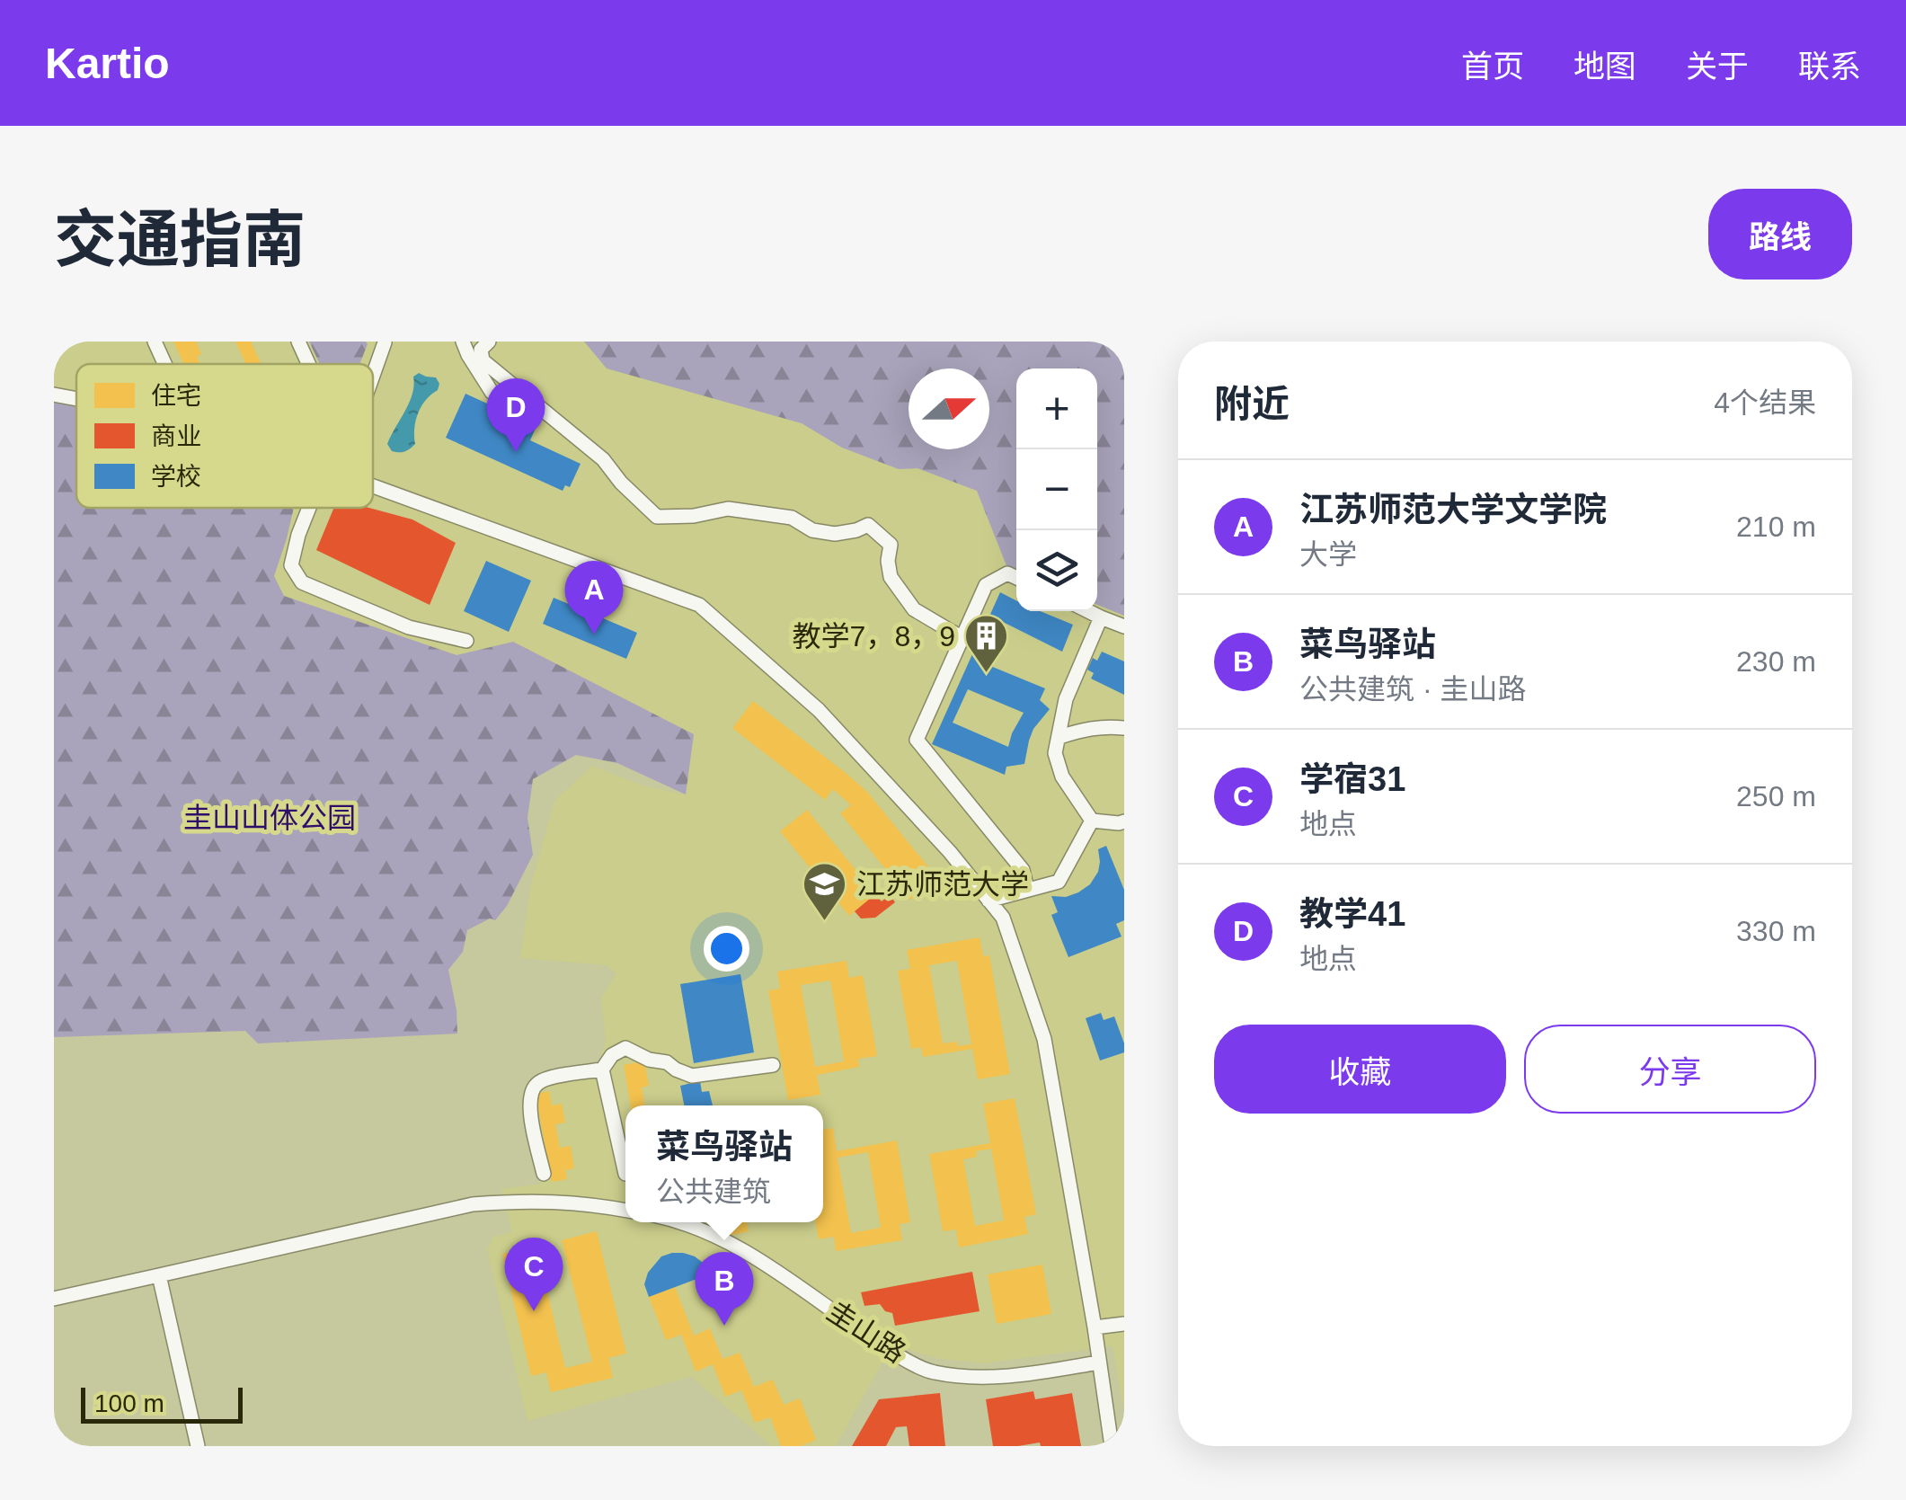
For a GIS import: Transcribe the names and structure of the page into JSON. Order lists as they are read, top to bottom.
{
  "streets": {
    "street": ["圭山路"]
  },
  "parks": ["圭山山体公园"],
  "places": {
    "building": ["教学7，8，9"],
    "school or university": ["江苏师范大学"]
  },
  "legend": ["住宅", "商业", "学校"],
  "scale_bar": "100 m",
  "north": "right",
  "page": {
    "header": "Kartio",
    "nav": [
      "首页",
      "地图",
      "关于",
      "联系"
    ],
    "title": "交通指南",
    "buttons": [
      "路线",
      ["收藏", "分享"]
    ],
    "heading": ["附近", "4个结果"],
    "map_buttons": ["+", "−"],
    "pins": [
      "D",
      "A",
      "C",
      "B"
    ],
    "list": [
      {
        "mark": "A",
        "name": "江苏师范大学文学院",
        "note": "大学",
        "value": "210 m"
      },
      {
        "mark": "B",
        "name": "菜鸟驿站",
        "note": "公共建筑 · 圭山路",
        "value": "230 m"
      },
      {
        "mark": "C",
        "name": "学宿31",
        "note": "地点",
        "value": "250 m"
      },
      {
        "mark": "D",
        "name": "教学41",
        "note": "地点",
        "value": "330 m"
      }
    ],
    "popup": ["菜鸟驿站", "公共建筑"],
    "scale": "100 m"
  }
}
